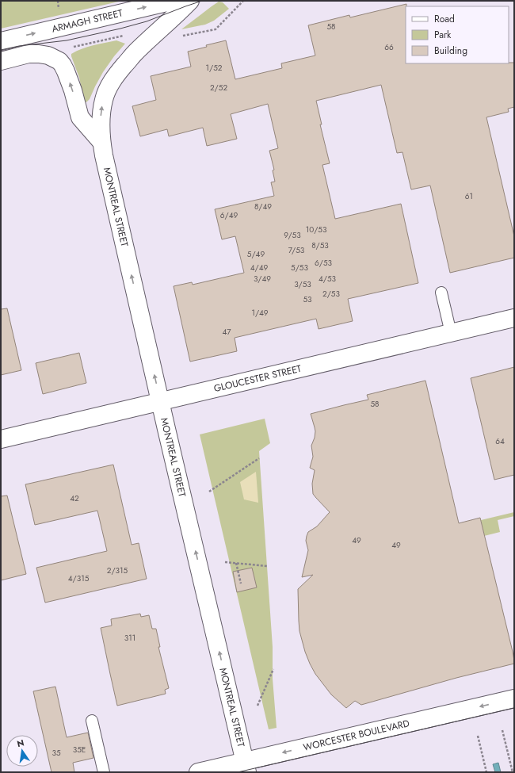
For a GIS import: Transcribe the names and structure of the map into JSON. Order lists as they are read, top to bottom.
{
  "streets": {
    "street": [
      "ARMAGH STREET",
      "MONTREAL STREET",
      "GLOUCESTER STREET",
      "WORCESTER BOULEVARD"
    ]
  },
  "crossings": [
    ["MONTREAL STREET", "GLOUCESTER STREET"],
    ["MONTREAL STREET", "WORCESTER BOULEVARD"]
  ],
  "one_way": ["ARMAGH STREET", "MONTREAL STREET", "WORCESTER BOULEVARD"],
  "house_numbers": [
    "58",
    "66",
    "1/52",
    "2/52",
    "61",
    "8/49",
    "6/49",
    "10/53",
    "9/53",
    "8/53",
    "7/53",
    "5/49",
    "6/53",
    "4/49",
    "5/53",
    "3/49",
    "4/53",
    "3/53",
    "2/53",
    "53",
    "1/49",
    "47",
    "58",
    "64",
    "42",
    "49",
    "49",
    "2/315",
    "4/315",
    "311",
    "35E",
    "35"
  ],
  "legend": ["Road", "Park", "Building"],
  "north": "top"
}
